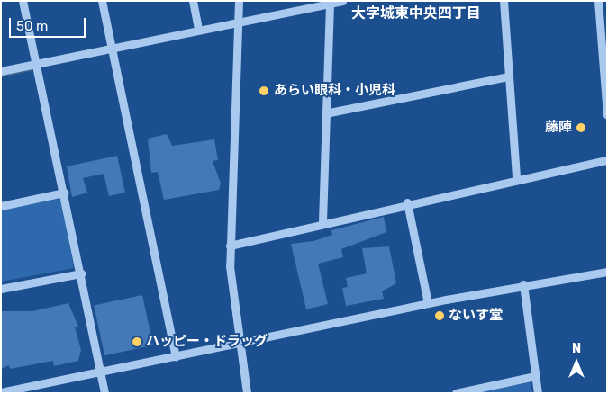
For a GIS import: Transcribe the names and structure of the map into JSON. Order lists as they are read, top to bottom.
{
  "districts": ["大字城東中央四丁目"],
  "places": [
    "あらい眼科・小児科",
    "藤陣",
    "ないす堂",
    "ハッピー・ドラッグ"
  ],
  "scale_bar": "50 m",
  "north": "top"
}
